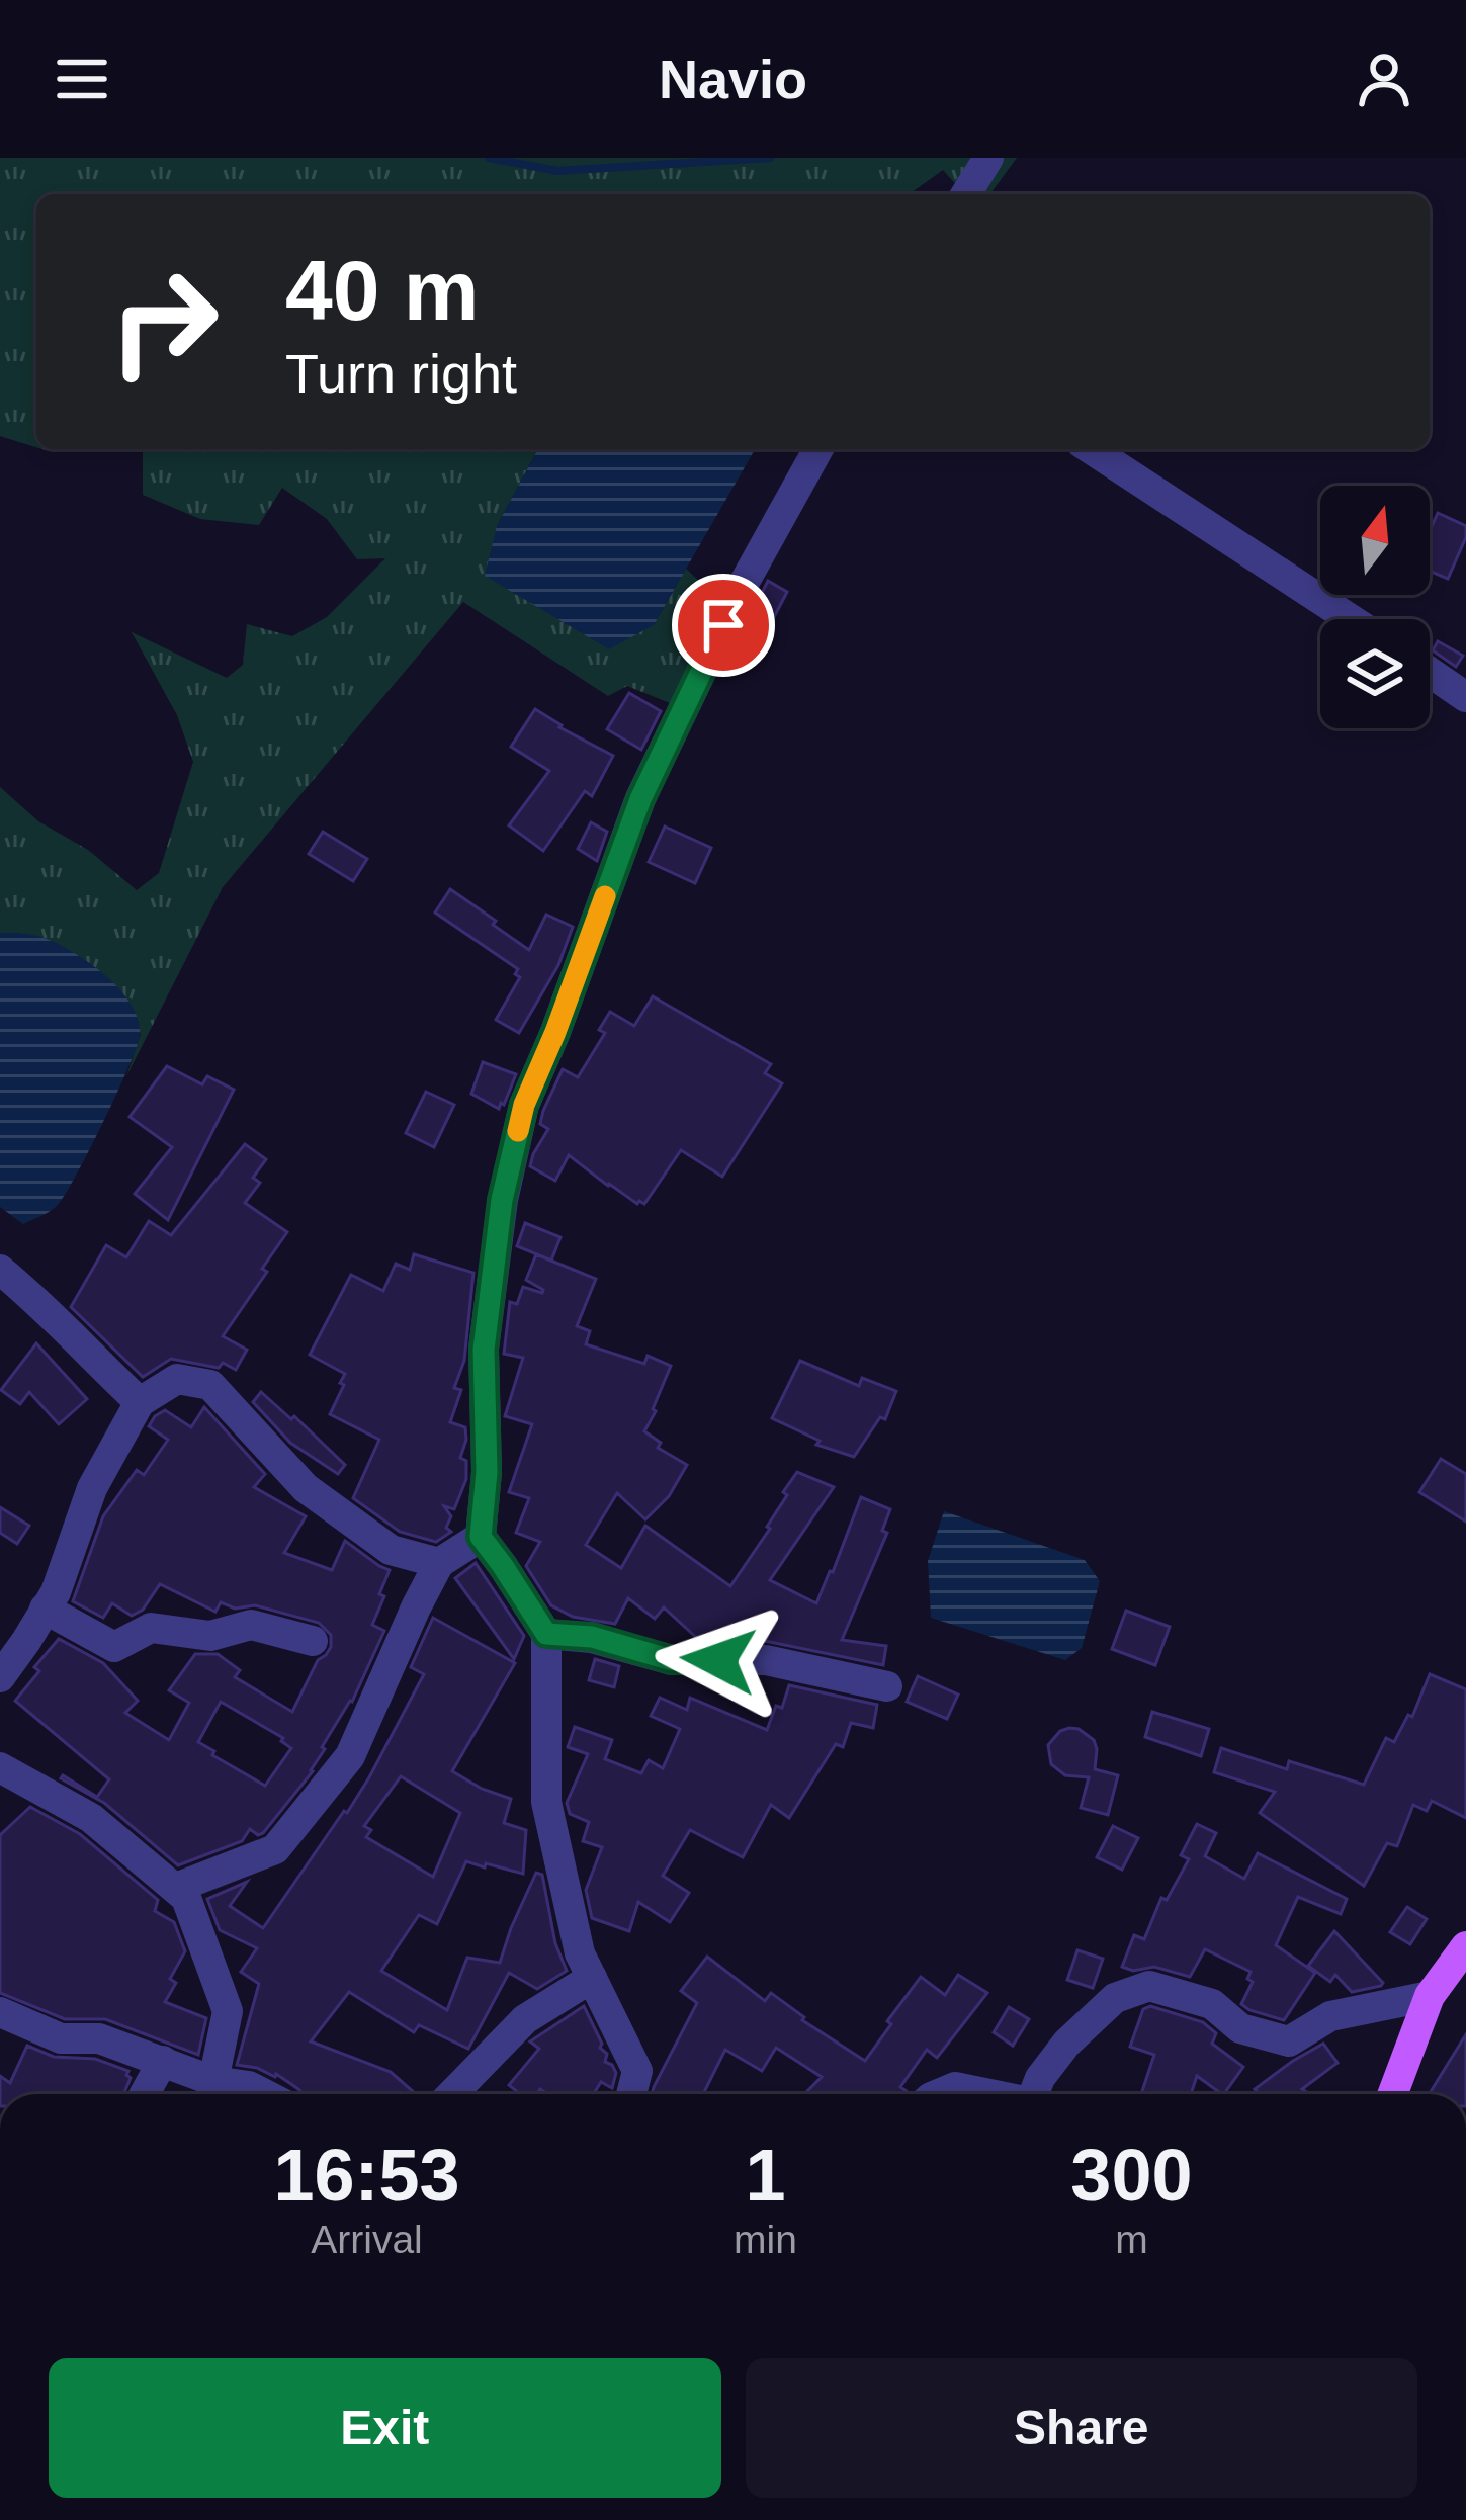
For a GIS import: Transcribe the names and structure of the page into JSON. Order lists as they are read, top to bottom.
{
  "north": "top",
  "page": {
    "header": "Navio",
    "turn": ["40 m", "Turn right"],
    "eta": [
      "16:53",
      "Arrival",
      "1",
      "min",
      "300",
      "m"
    ],
    "buttons": ["Exit", "Share"]
  }
}
